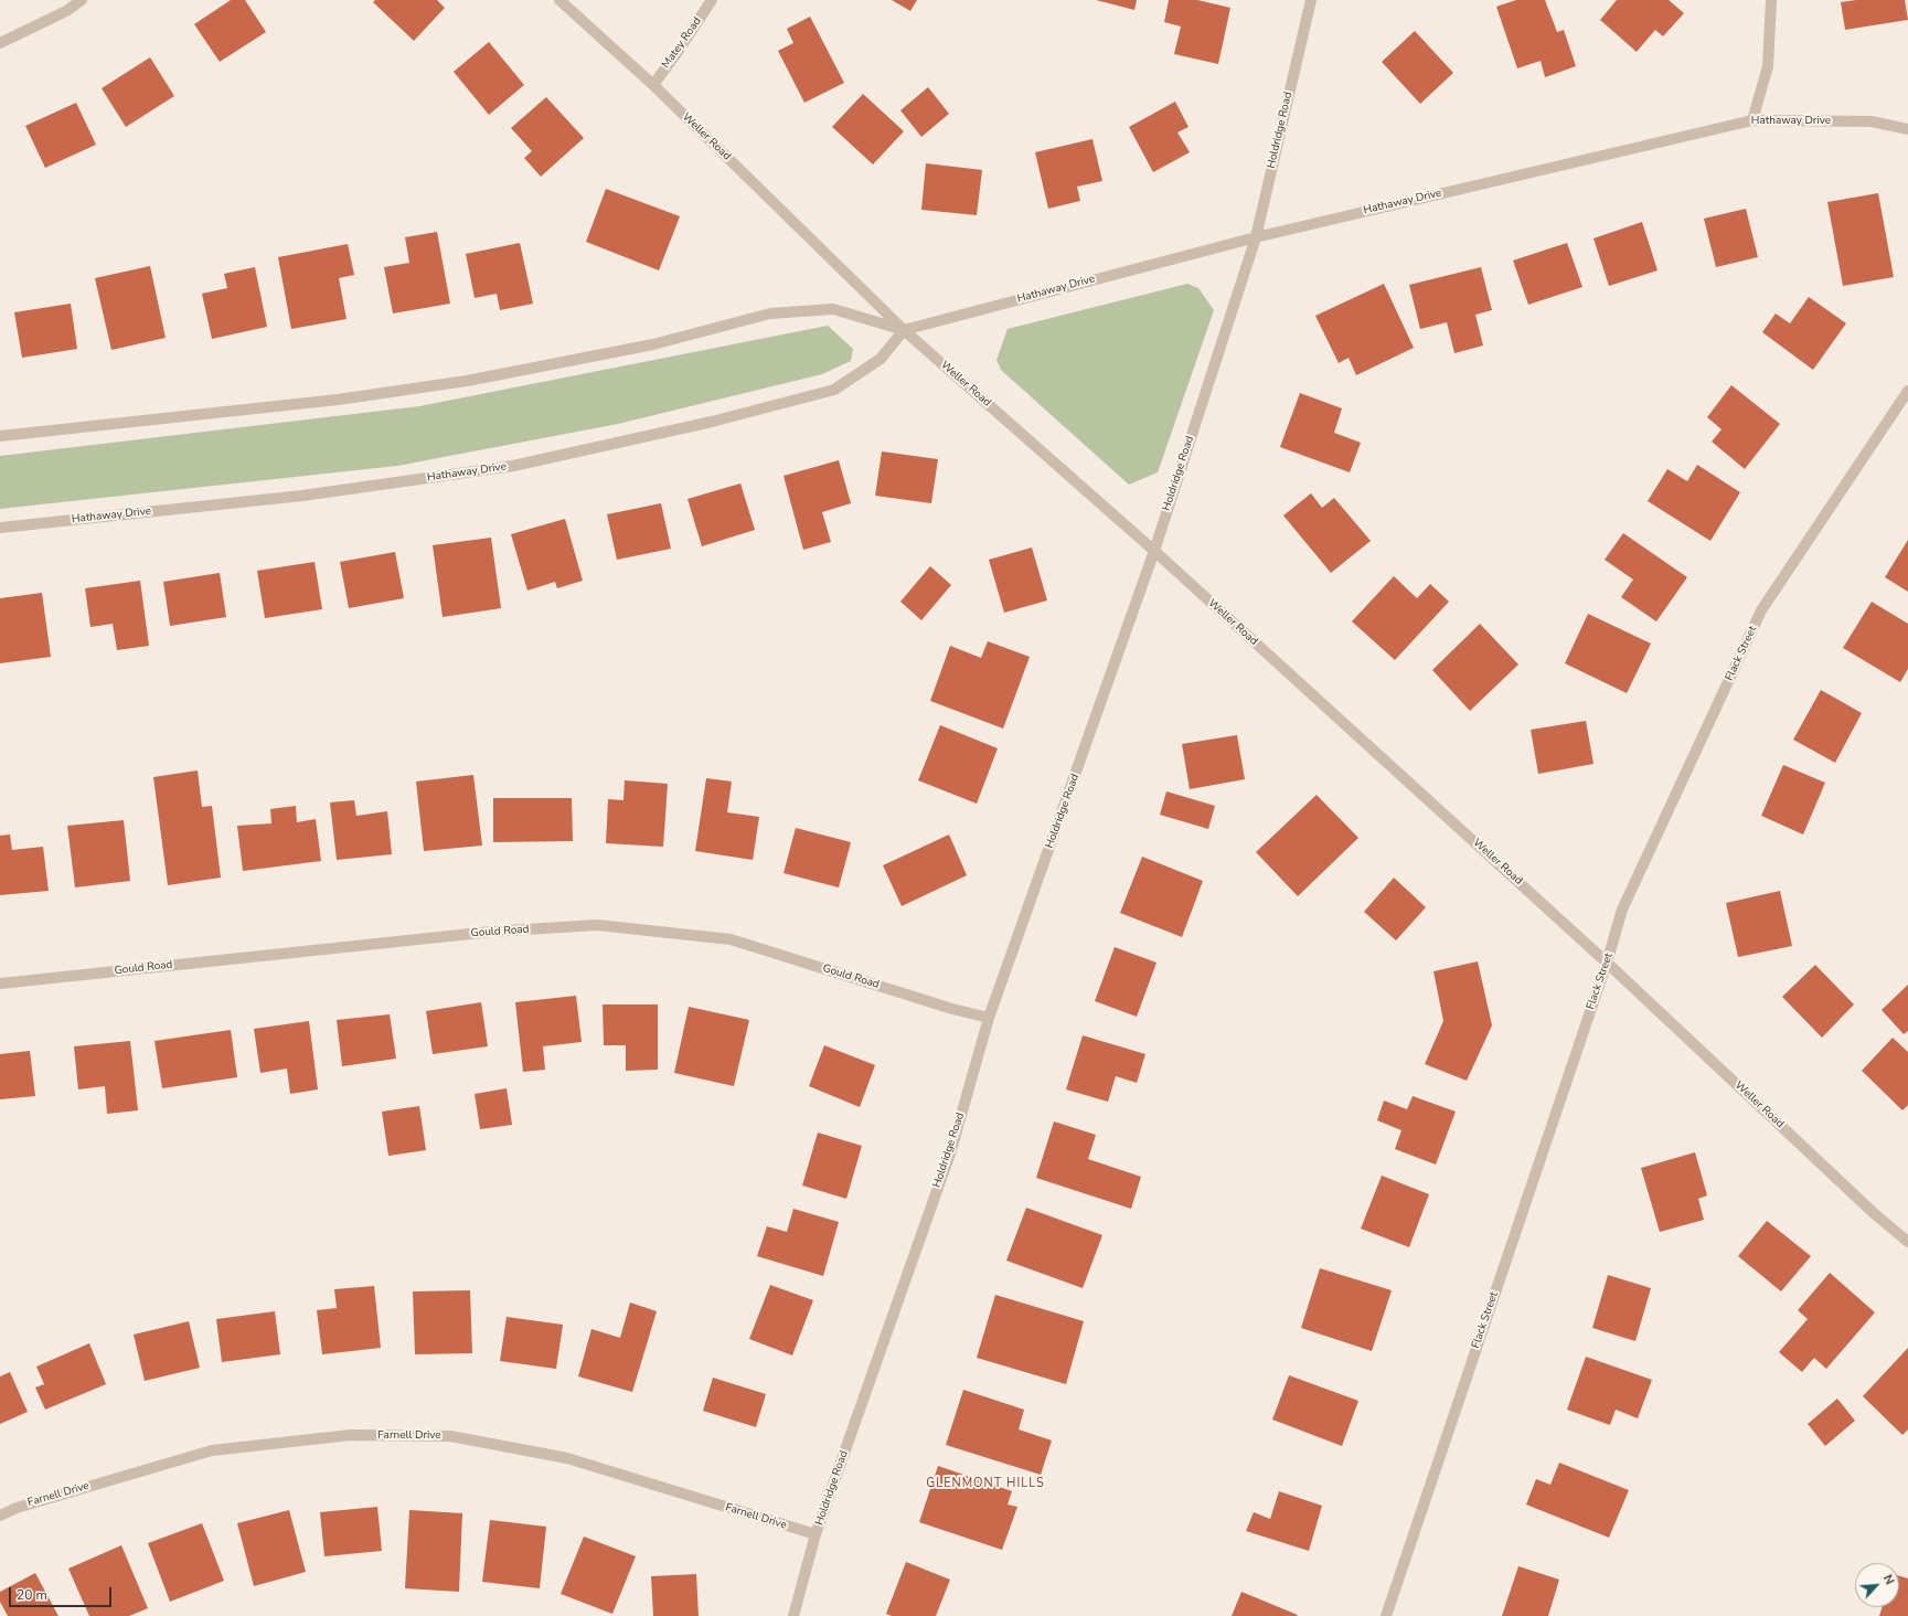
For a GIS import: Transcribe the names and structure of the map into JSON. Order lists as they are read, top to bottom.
{
  "streets": {
    "street": [
      "Matey Road",
      "Hathaway Drive",
      "Holdridge Road",
      "Weller Road",
      "Flack Street",
      "Gould Road",
      "Farnell Drive"
    ]
  },
  "crossings": [
    ["Matey Road", "Weller Road"],
    ["Hathaway Drive", "Holdridge Road"],
    ["Hathaway Drive", "Weller Road"],
    ["Holdridge Road", "Weller Road"],
    ["Holdridge Road", "Gould Road"],
    ["Holdridge Road", "Farnell Drive"],
    ["Weller Road", "Flack Street"]
  ],
  "districts": ["GLENMONT HILLS"],
  "scale_bar": "20 m",
  "north": "top right"
}
